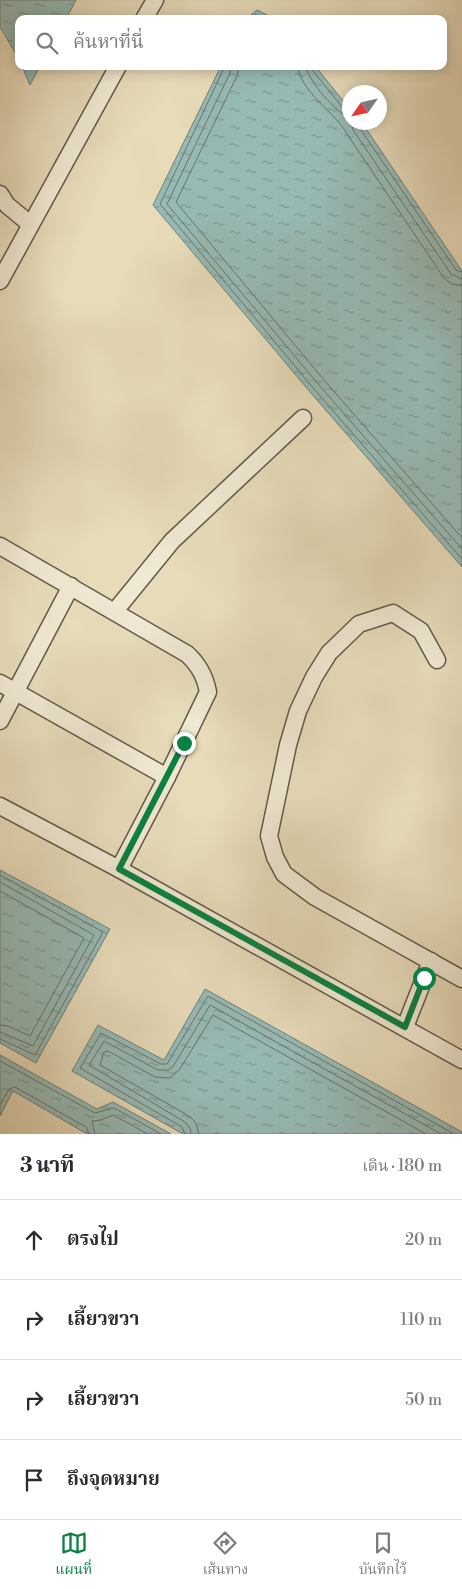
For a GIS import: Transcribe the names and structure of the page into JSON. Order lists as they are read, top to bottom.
{
  "north": "bottom left",
  "page": {
    "search": "ค้นหาที่นี่",
    "heading": ["3 นาที", "เดิน · 180 m"],
    "list": [
      ["ตรงไป", "20 m"],
      ["เลี้ยวขวา", "110 m"],
      ["เลี้ยวขวา", "50 m"],
      "ถึงจุดหมาย"
    ],
    "nav": ["แผนที่", "เส้นทาง", "บันทึกไว้"]
  }
}
